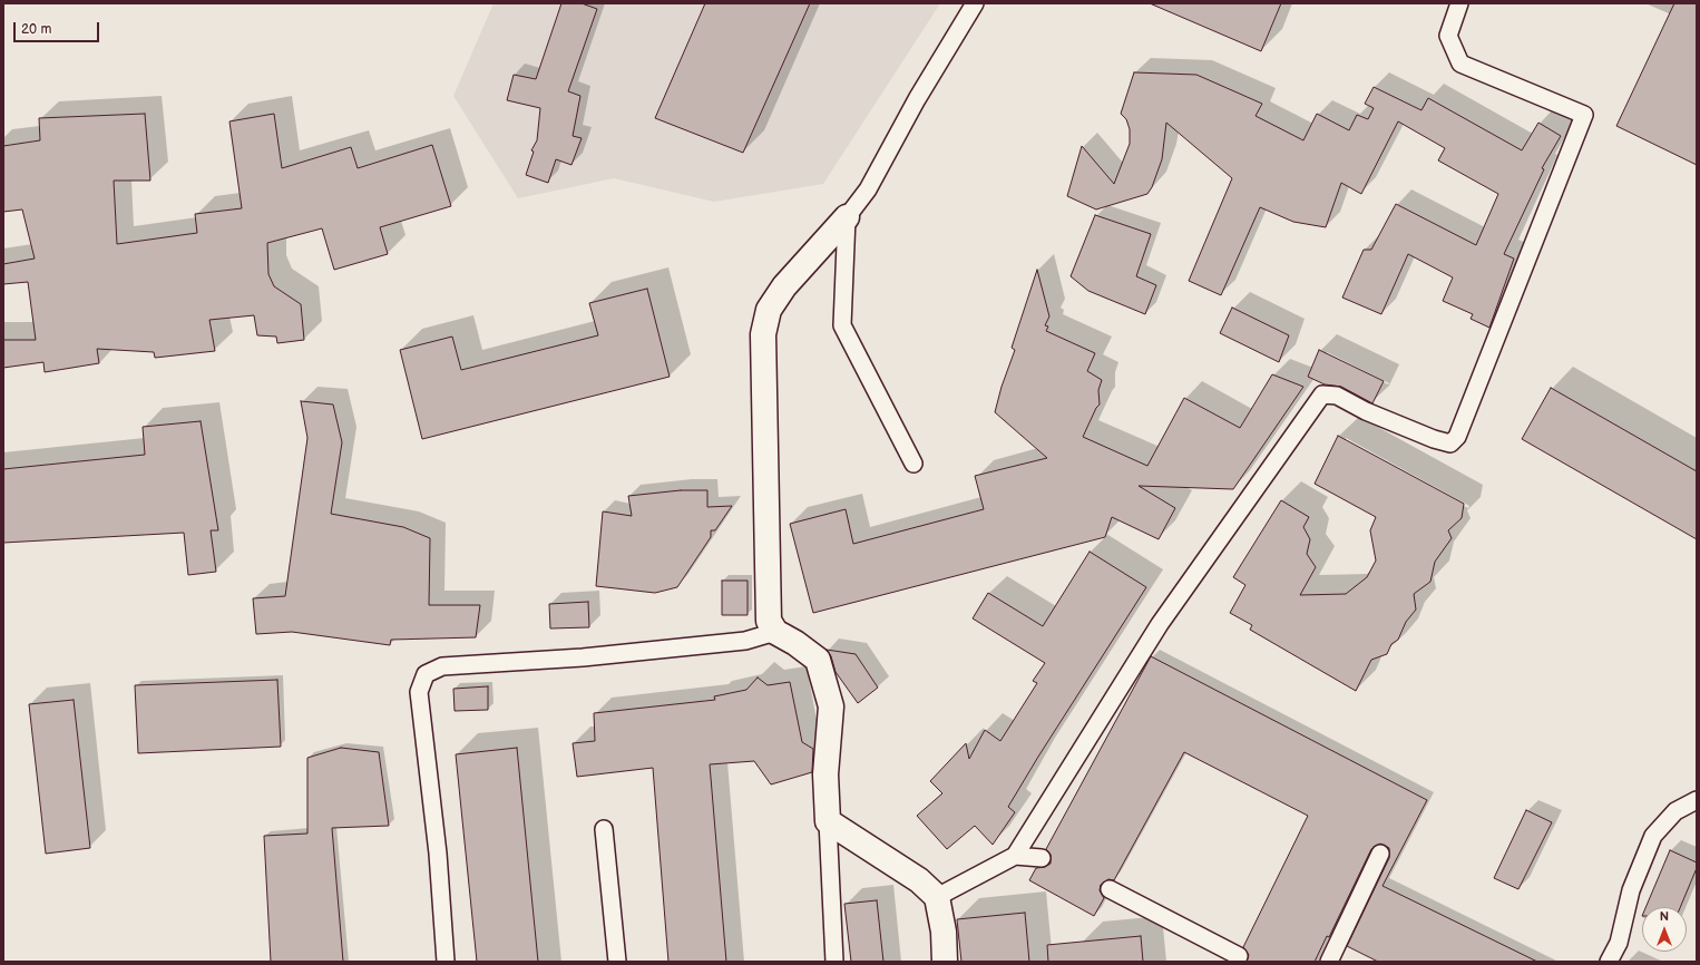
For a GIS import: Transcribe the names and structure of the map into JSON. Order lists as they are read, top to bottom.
{
  "scale_bar": "20 m",
  "north": "top"
}
